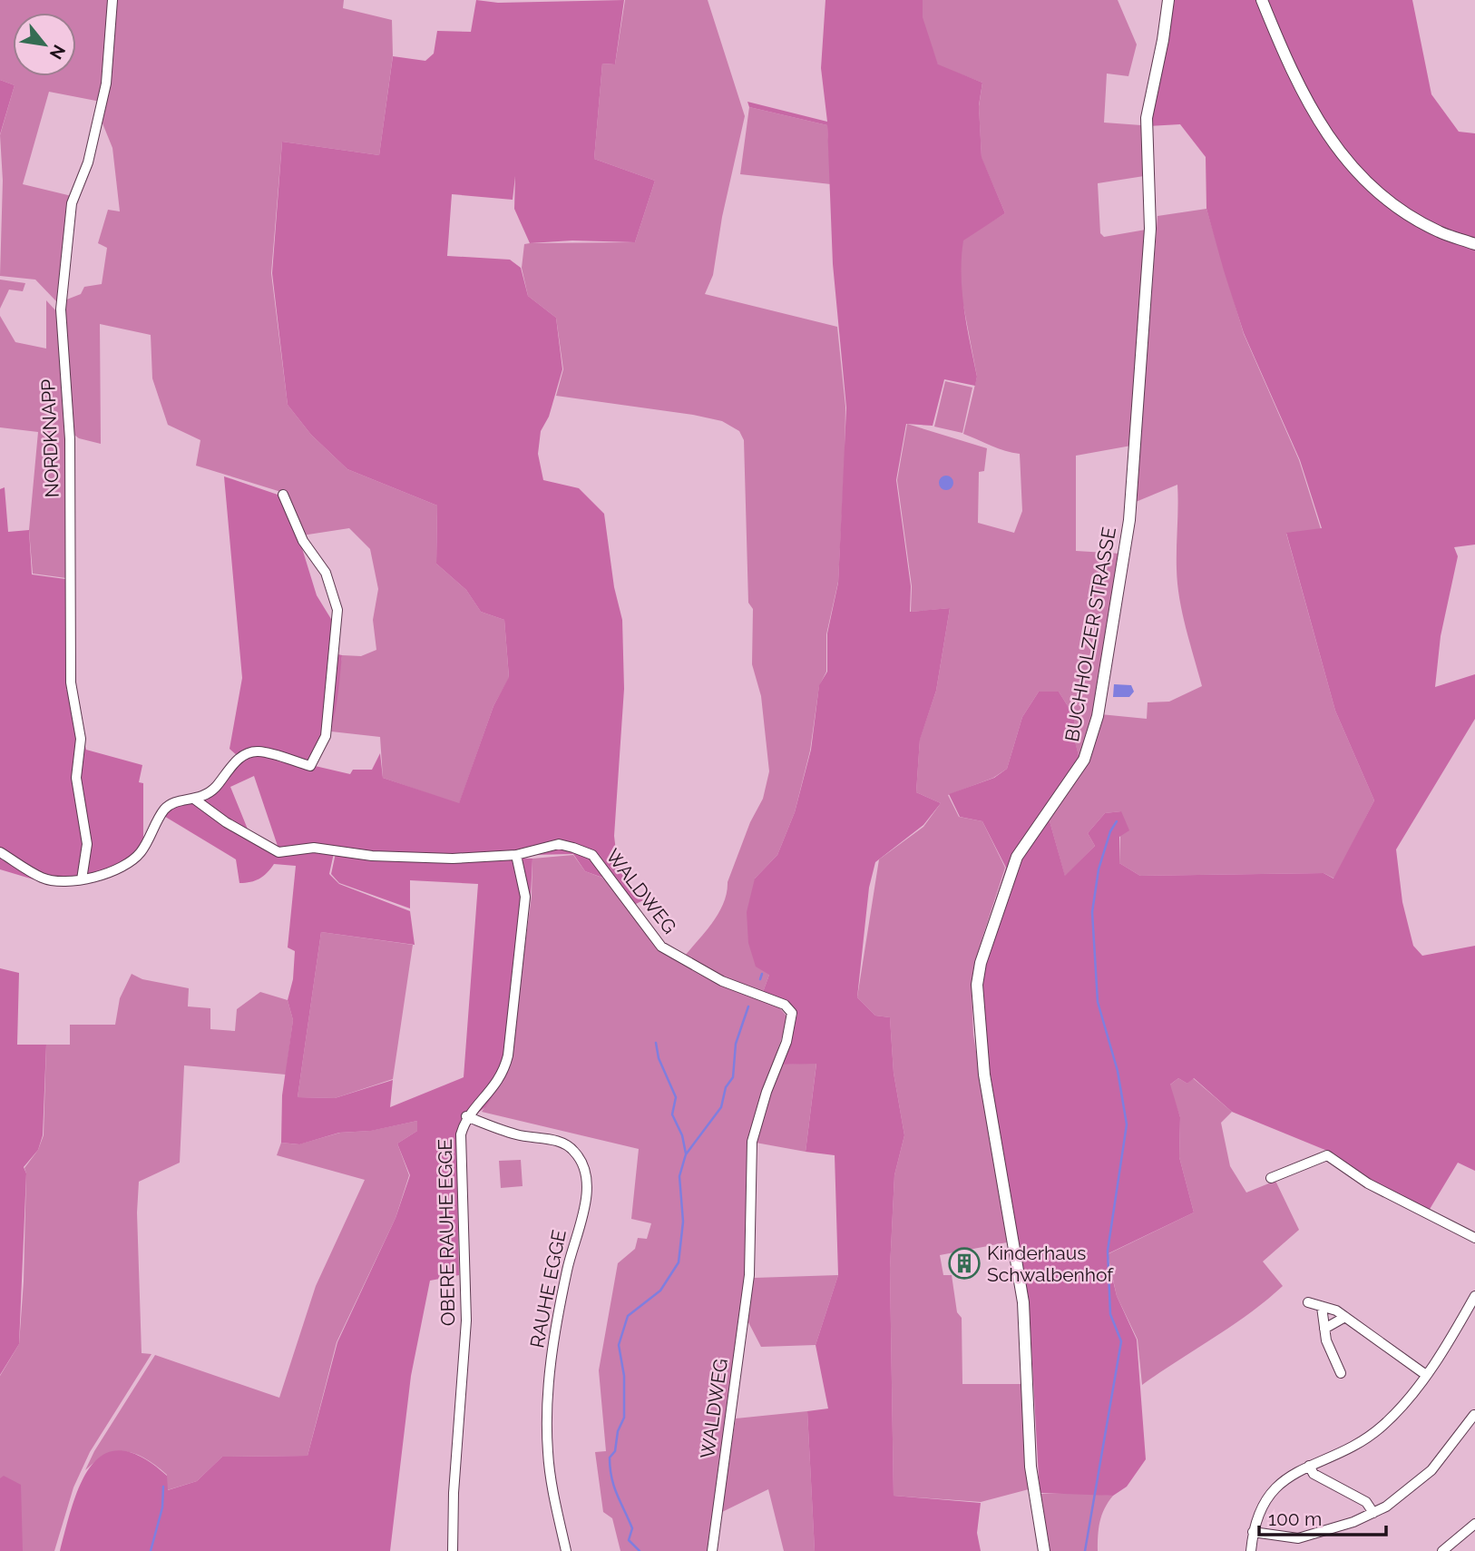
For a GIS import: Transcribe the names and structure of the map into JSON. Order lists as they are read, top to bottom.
{
  "streets": {
    "street": [
      "NORDKNAPP",
      "BUCHHOLZER STRASSE",
      "WALDWEG",
      "OBERE RAUHE EGGE",
      "RAUHE EGGE"
    ]
  },
  "crossings": [
    ["WALDWEG", "OBERE RAUHE EGGE"],
    ["OBERE RAUHE EGGE", "RAUHE EGGE"]
  ],
  "places": {
    "building": ["Kinderhaus Schwalbenhof"]
  },
  "scale_bar": "100 m",
  "north": "bottom right"
}
